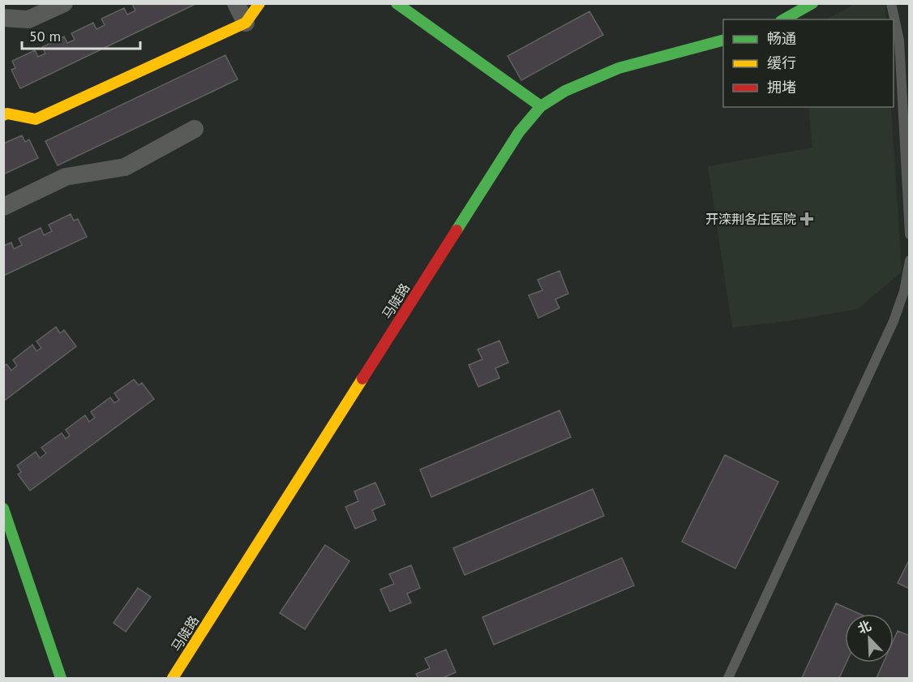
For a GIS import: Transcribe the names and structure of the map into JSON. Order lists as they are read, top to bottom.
{
  "streets": {
    "street": ["马陡路"]
  },
  "places": {
    "health": ["开滦荆各庄医院"]
  },
  "legend": ["畅通", "缓行", "拥堵"],
  "scale_bar": "50 m",
  "north": "top left"
}
